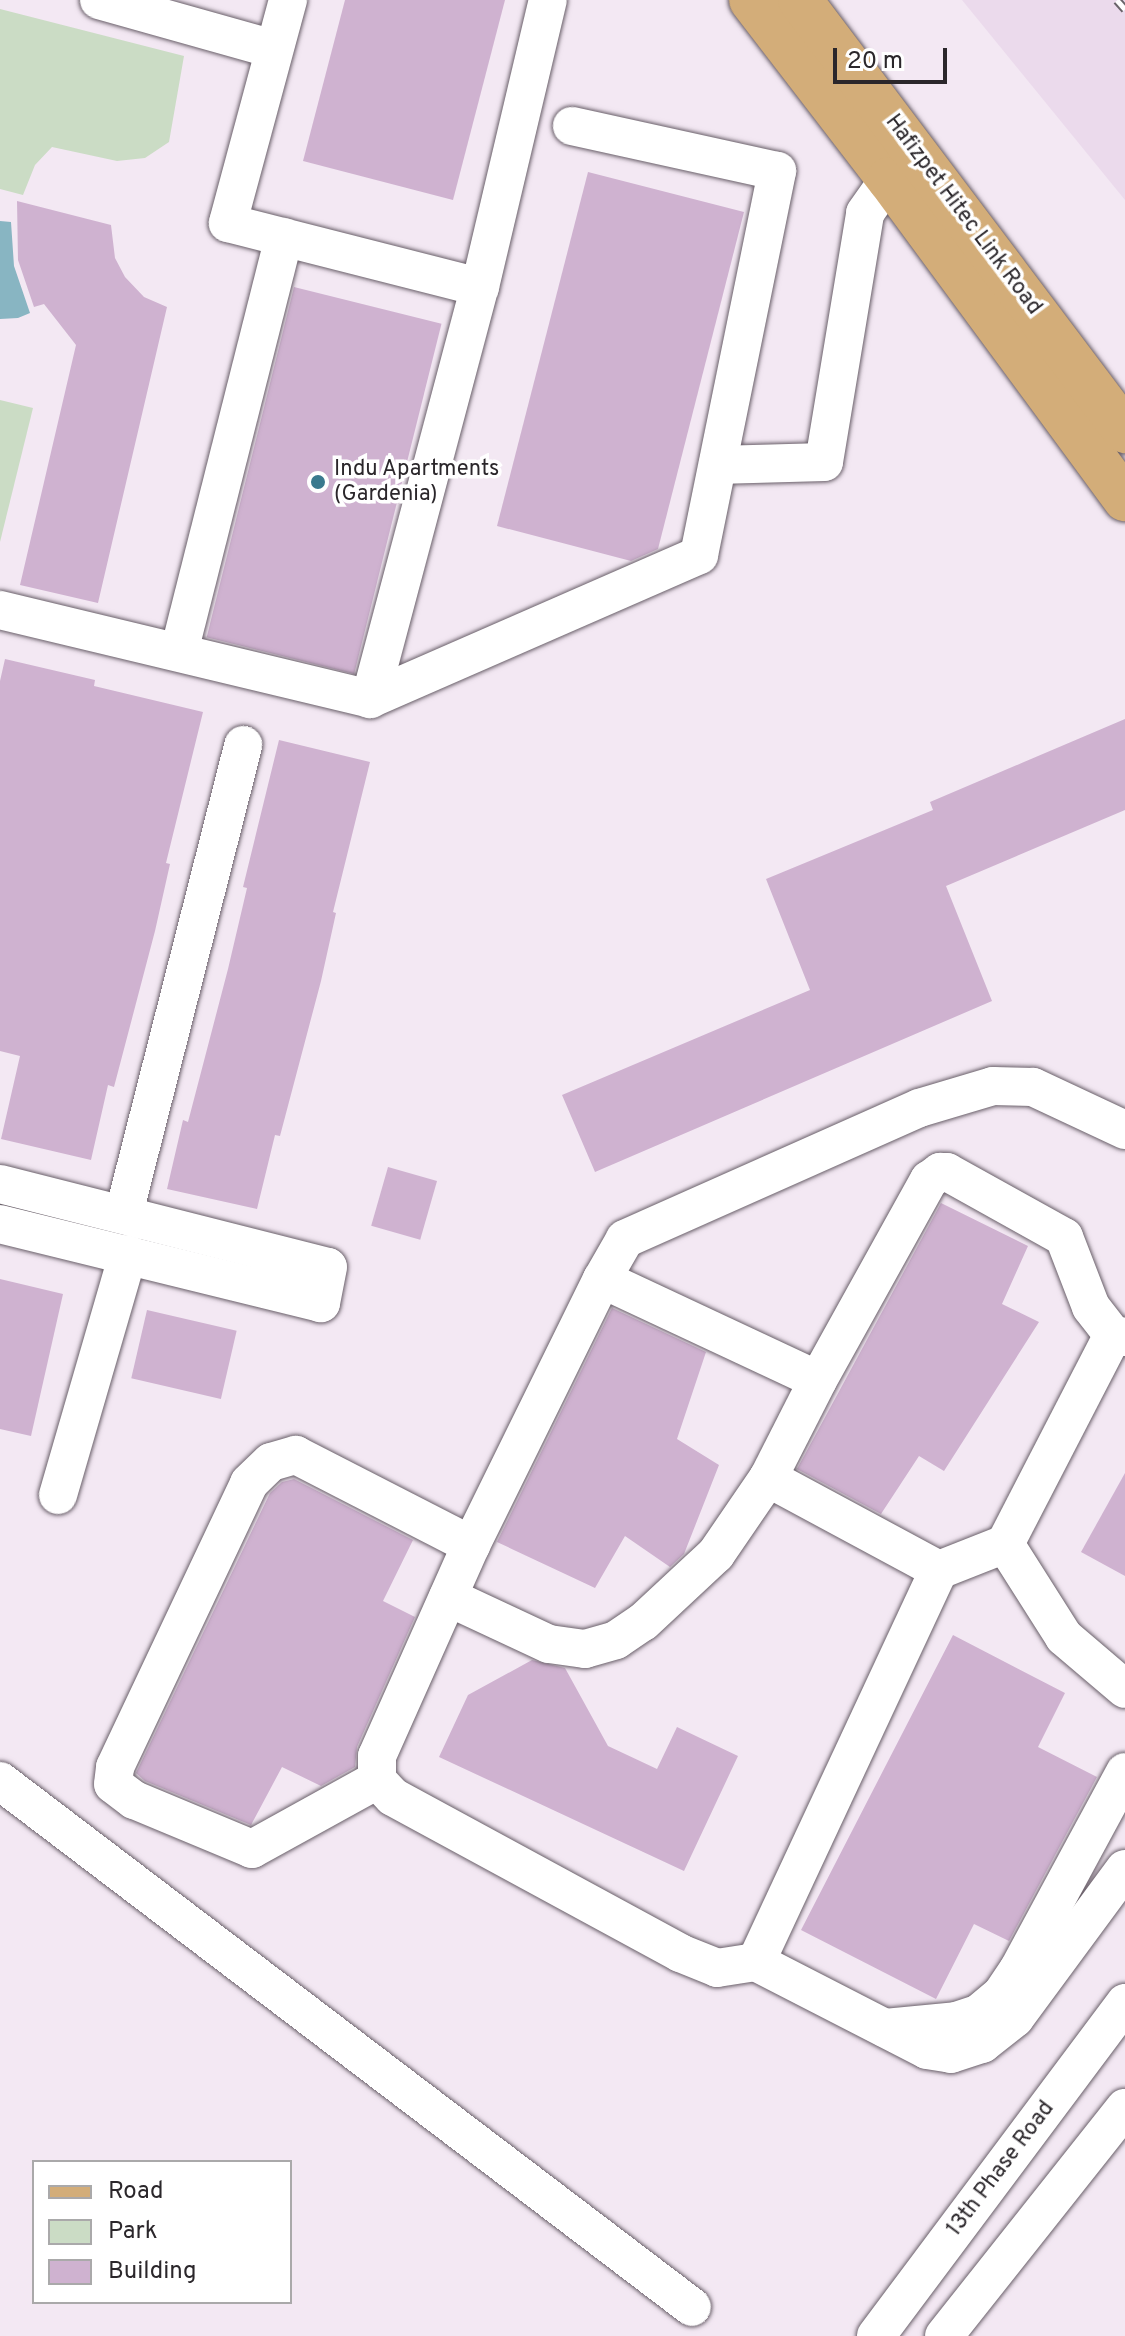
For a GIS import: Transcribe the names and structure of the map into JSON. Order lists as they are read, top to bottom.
{
  "streets": {
    "main road": ["Hafizpet Hitec Link Road"],
    "street": ["13th Phase Road"]
  },
  "places": ["Indu Apartments (Gardenia)"],
  "legend": ["Road", "Park", "Building"],
  "scale_bar": "20 m"
}
